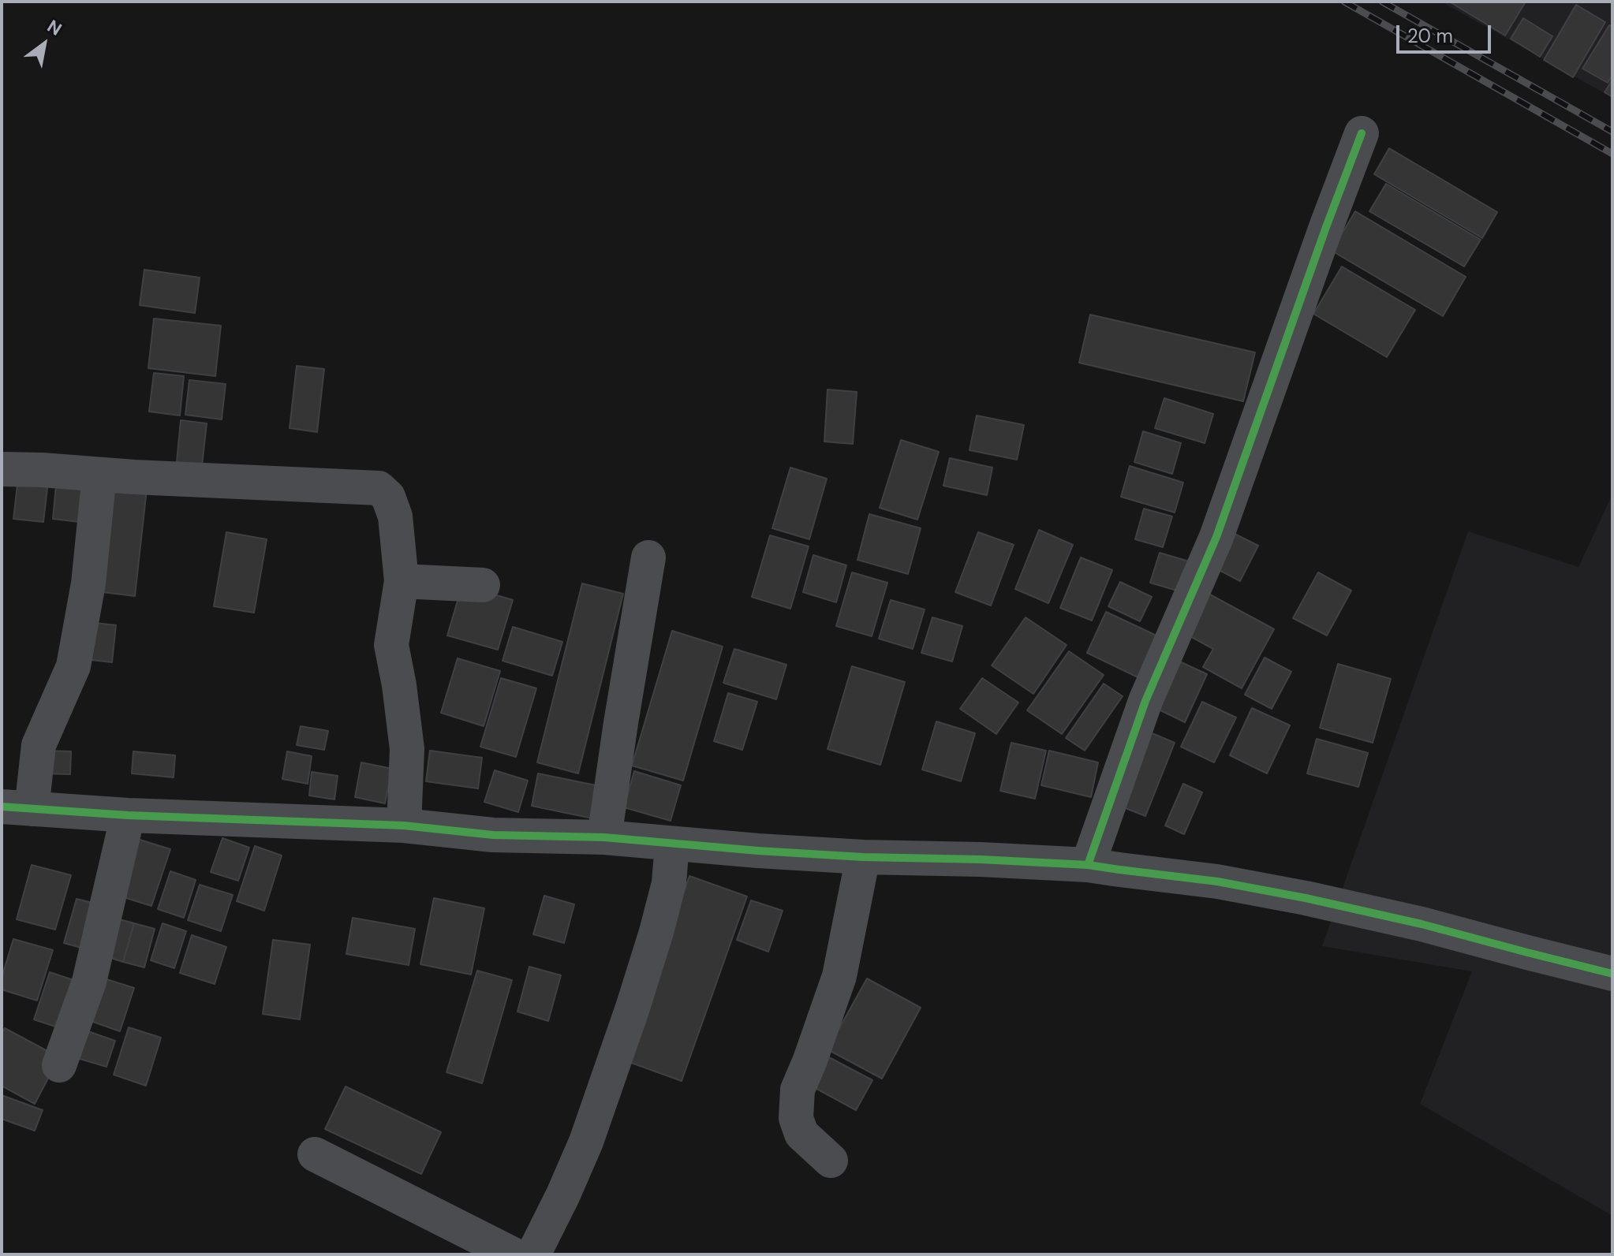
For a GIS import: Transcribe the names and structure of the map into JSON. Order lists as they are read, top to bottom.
{
  "scale_bar": "20 m",
  "north": "top right"
}
